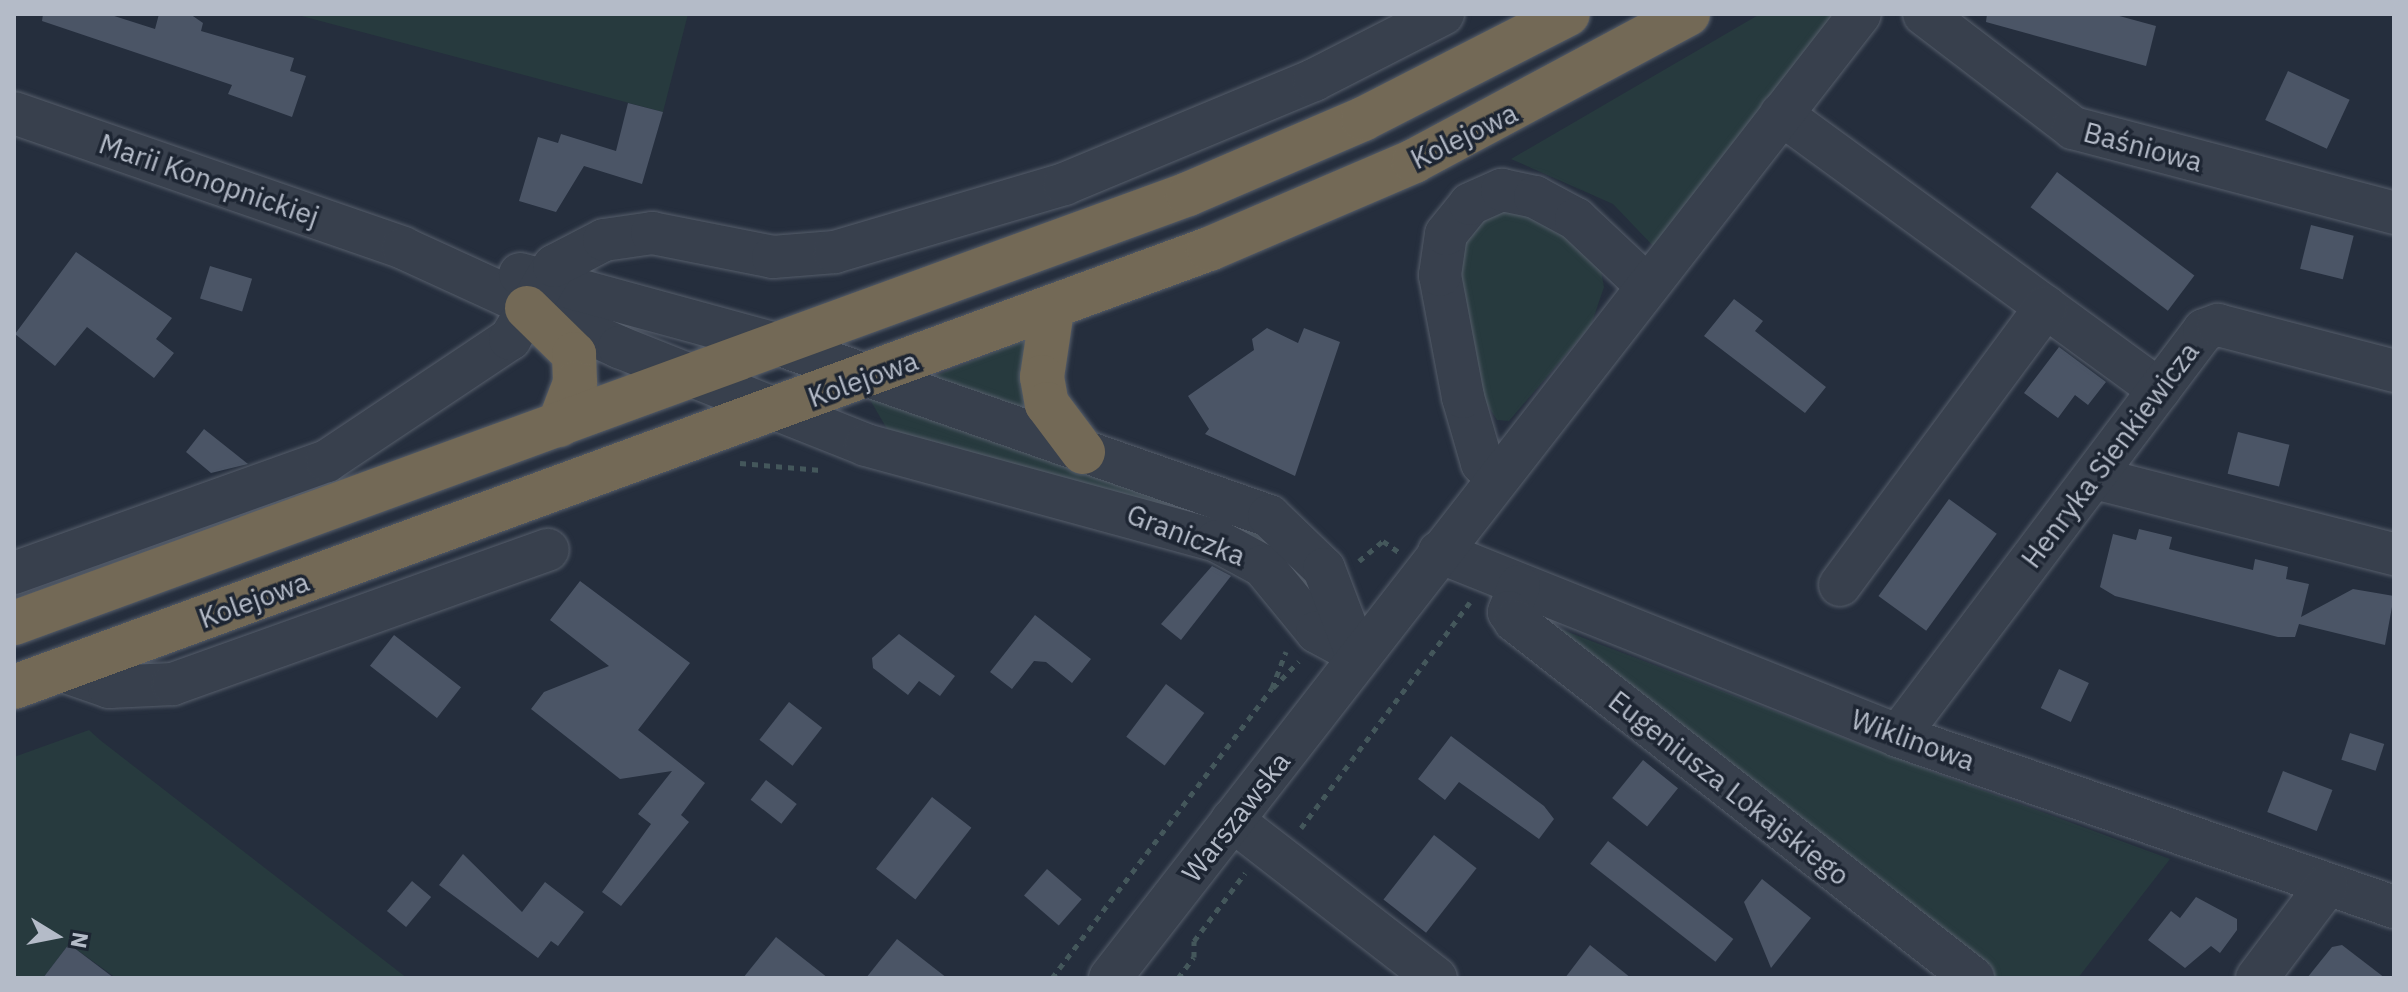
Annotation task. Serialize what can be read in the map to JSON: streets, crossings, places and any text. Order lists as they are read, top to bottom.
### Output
{
  "streets": {
    "highway": ["Kolejowa"],
    "street": [
      "Baśniowa",
      "Marii Konopnickiej",
      "Henryka Sienkiewicza",
      "Graniczka",
      "Wiklinowa",
      "Eugeniusza Lokajskiego",
      "Warszawska"
    ]
  },
  "crossings": [
    ["Kolejowa", "Graniczka"],
    ["Marii Konopnickiej", "Graniczka"],
    ["Henryka Sienkiewicza", "Wiklinowa"],
    ["Graniczka", "Warszawska"],
    ["Wiklinowa", "Eugeniusza Lokajskiego"]
  ],
  "north": "right"
}
